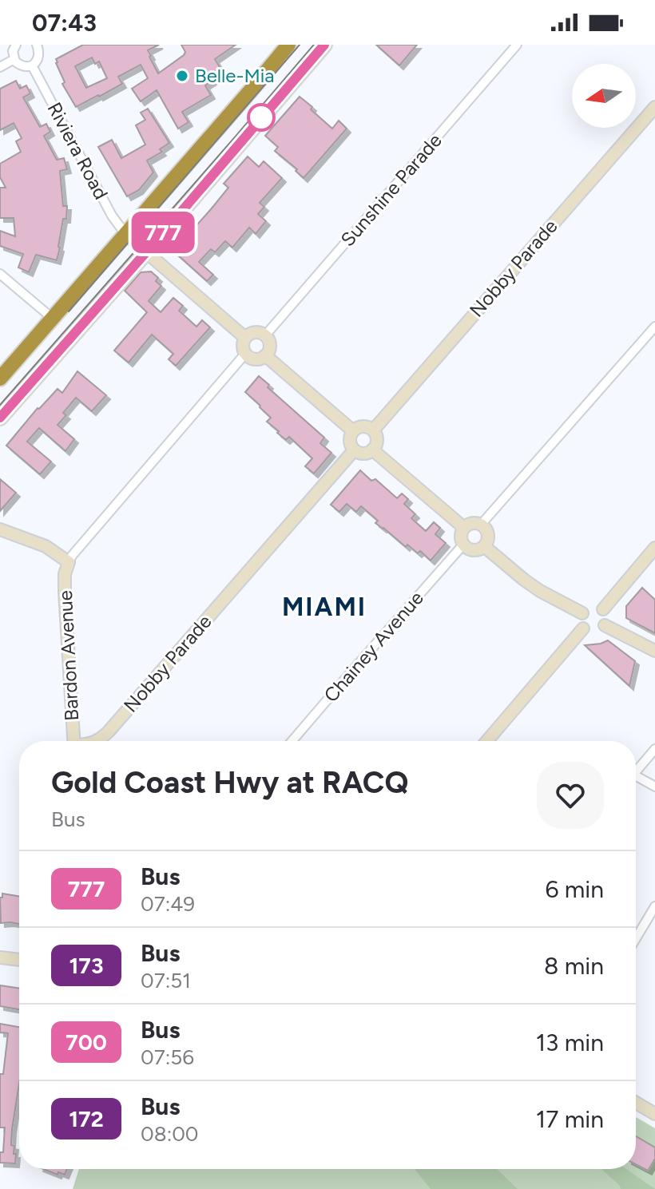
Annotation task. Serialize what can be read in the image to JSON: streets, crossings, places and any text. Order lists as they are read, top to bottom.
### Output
{
  "streets": {
    "street": [
      "Riviera Road",
      "Sunshine Parade",
      "Nobby Parade",
      "Chainey Avenue",
      "Bardon Avenue"
    ]
  },
  "districts": ["MIAMI"],
  "places": ["Belle-Mia"],
  "lines": ["bus line 777"],
  "north": "left",
  "page": {
    "status": "07:43",
    "on_map": "777",
    "heading": ["Gold Coast Hwy at RACQ", "Bus"],
    "list": [
      {
        "mark": "777",
        "name": "Bus",
        "note": "07:49",
        "value": "6 min"
      },
      {
        "mark": "173",
        "name": "Bus",
        "note": "07:51",
        "value": "8 min"
      },
      {
        "mark": "700",
        "name": "Bus",
        "note": "07:56",
        "value": "13 min"
      },
      {
        "mark": "172",
        "name": "Bus",
        "note": "08:00",
        "value": "17 min"
      }
    ]
  }
}
